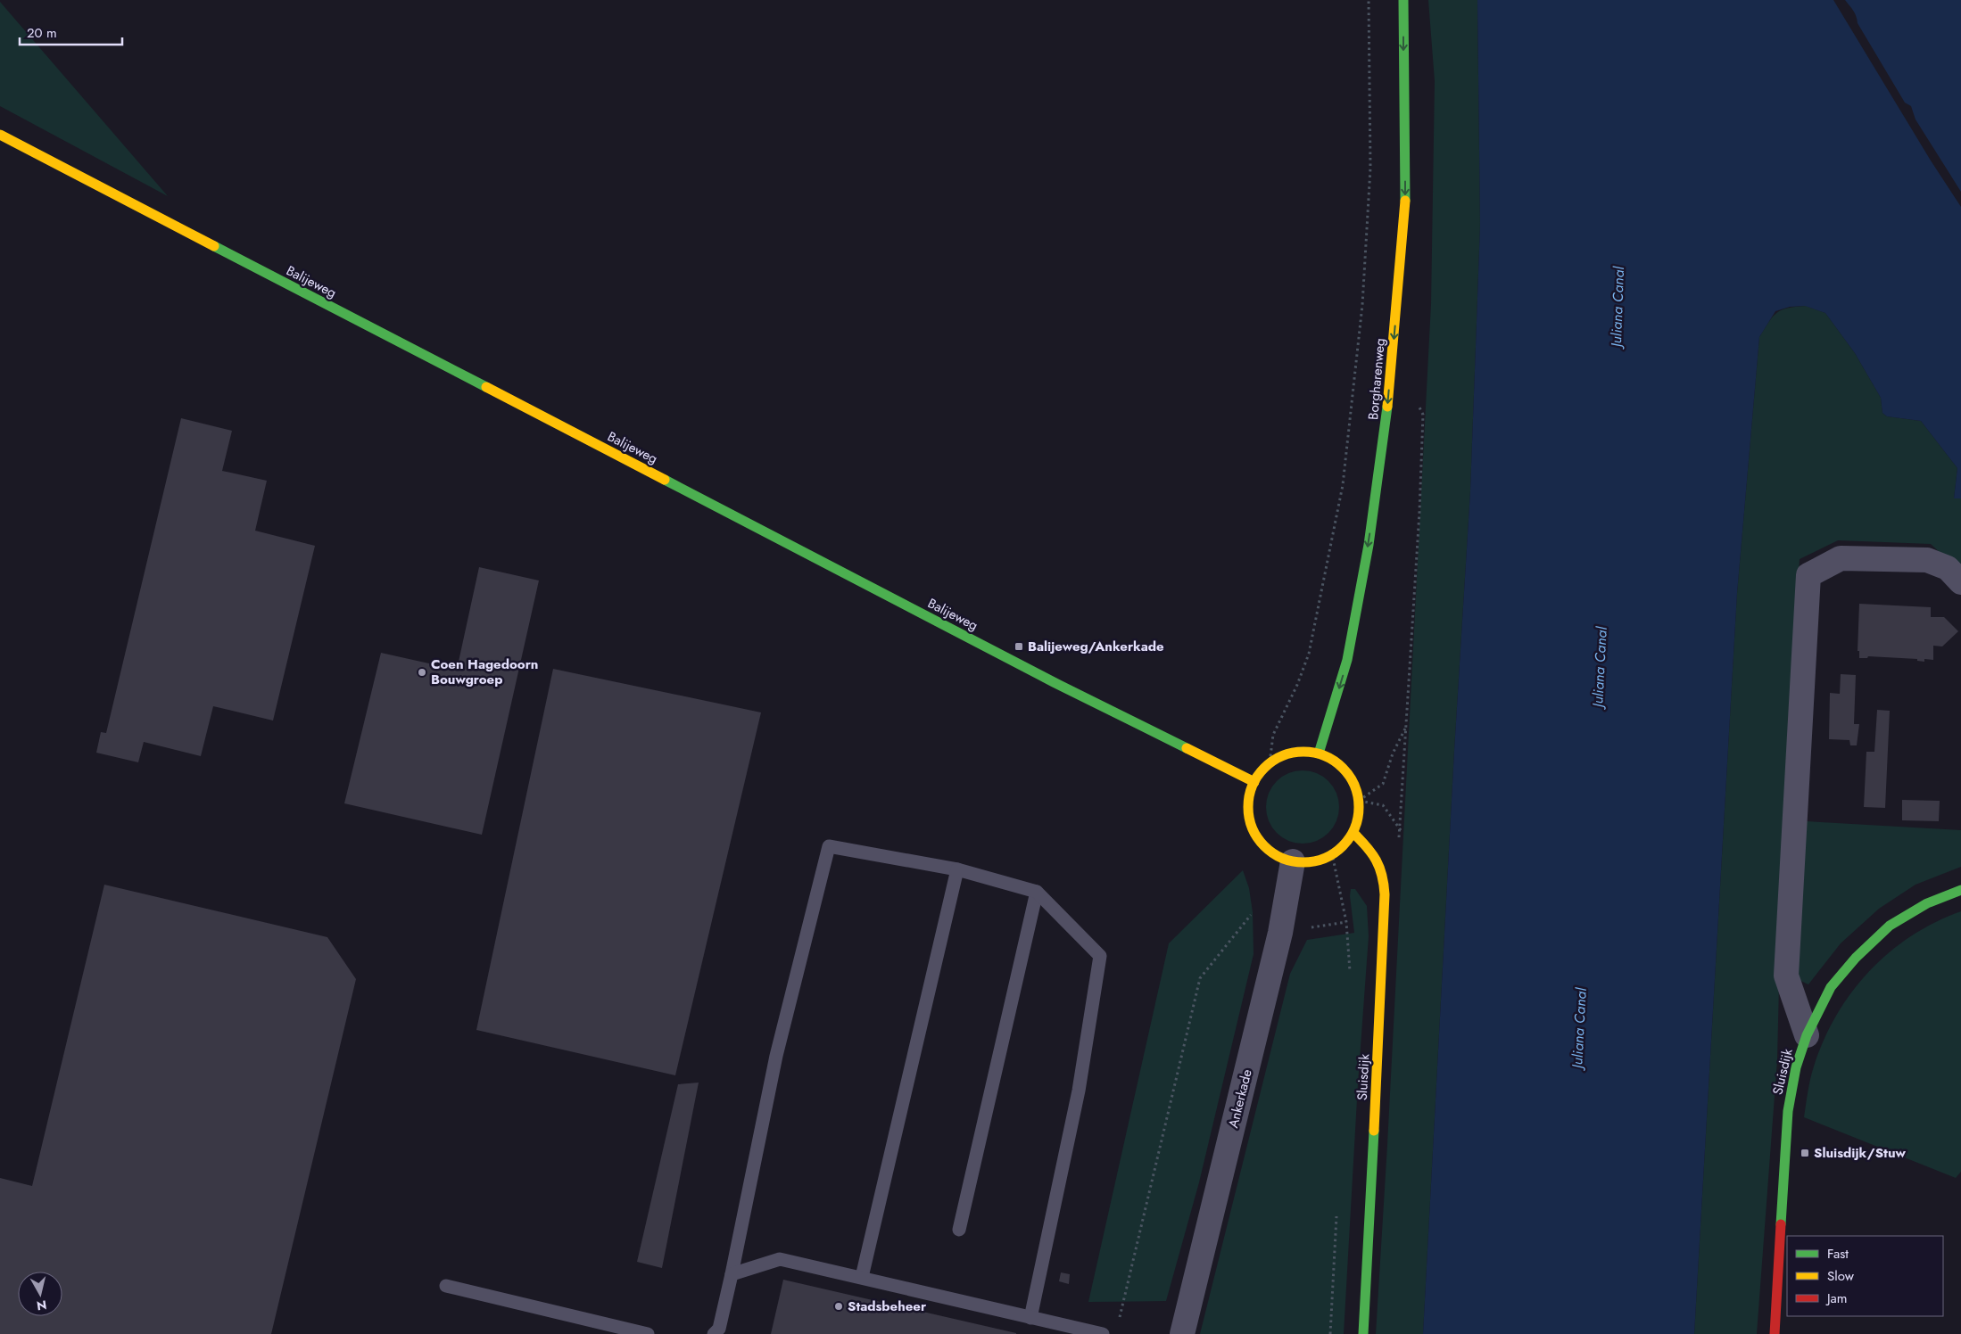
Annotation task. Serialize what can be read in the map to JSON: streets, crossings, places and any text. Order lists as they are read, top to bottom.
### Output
{
  "streets": {
    "street": [
      "Balijeweg",
      "Borgharenweg",
      "Sluisdijk",
      "Ankerkade"
    ]
  },
  "crossings": [
    ["Balijeweg", "Borgharenweg"],
    ["Balijeweg", "Sluisdijk"],
    ["Balijeweg", "Ankerkade"],
    ["Borgharenweg", "Sluisdijk"],
    ["Borgharenweg", "Ankerkade"],
    ["Sluisdijk", "Ankerkade"]
  ],
  "one_way": ["Borgharenweg"],
  "water": ["Juliana Canal"],
  "places": {
    "transit": ["Balijeweg/Ankerkade", "Sluisdijk/Stuw"],
    "other": ["Coen Hagedoorn Bouwgroep", "Stadsbeheer"]
  },
  "legend": ["Fast", "Slow", "Jam"],
  "scale_bar": "20 m",
  "north": "bottom"
}
